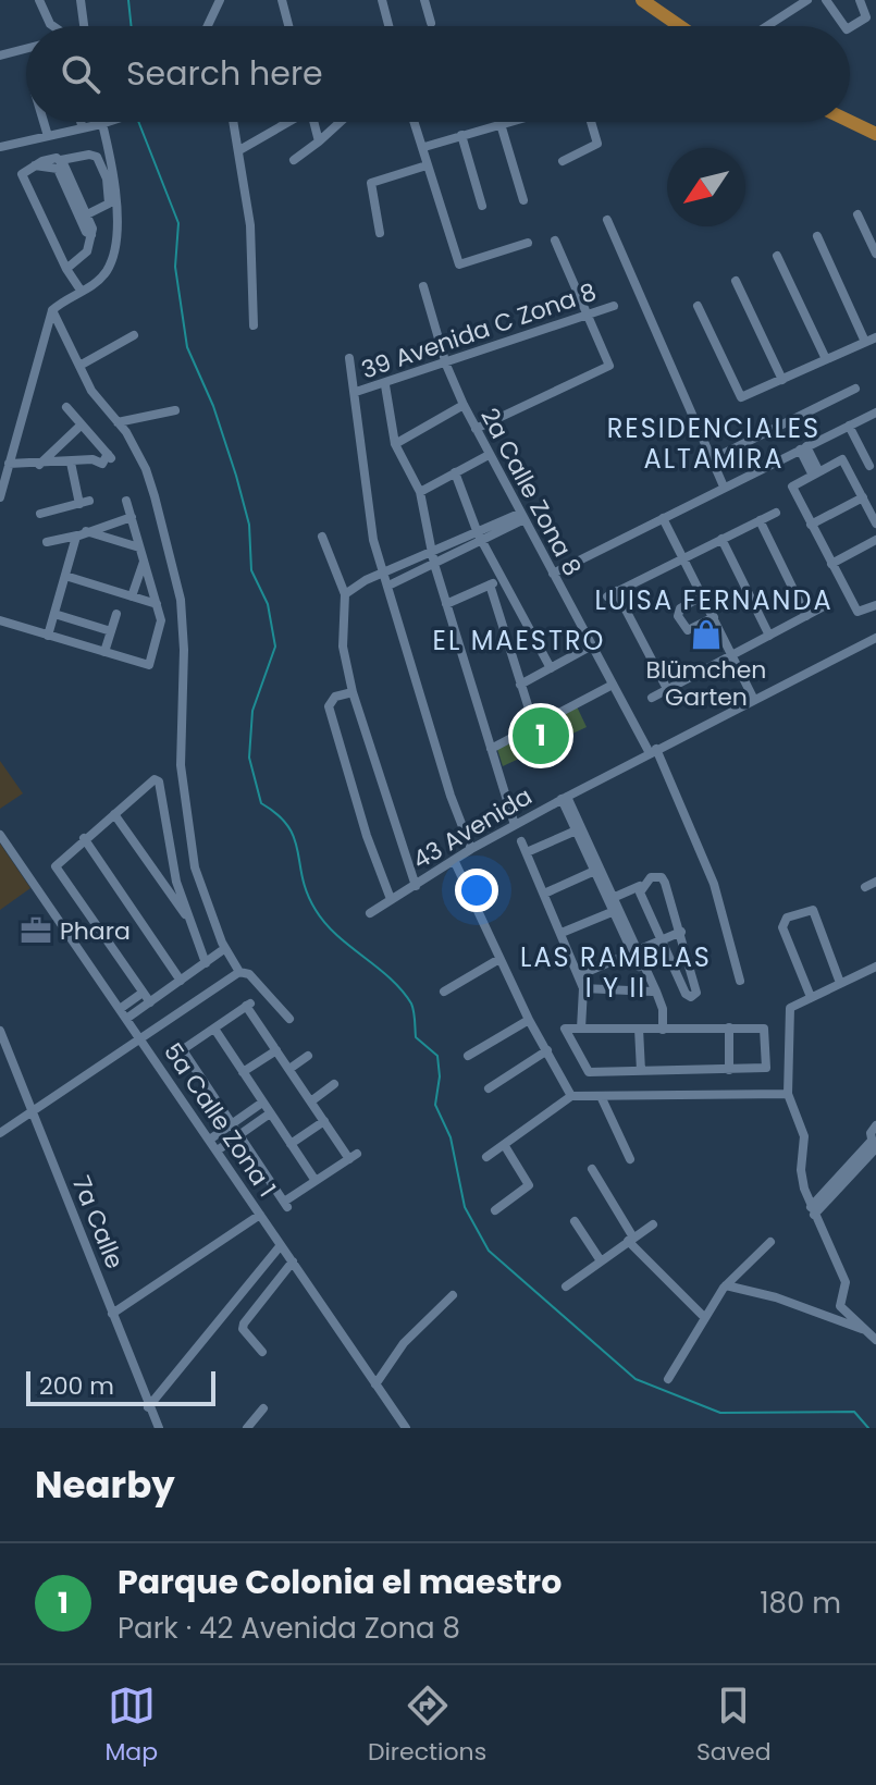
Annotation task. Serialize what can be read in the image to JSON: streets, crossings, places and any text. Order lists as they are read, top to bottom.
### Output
{
  "streets": {
    "street": [
      "39 Avenida C Zona 8",
      "2a Calle Zona 8",
      "43 Avenida",
      "5a Calle Zona 1",
      "7a Calle"
    ]
  },
  "crossings": [
    ["39 Avenida C Zona 8", "2a Calle Zona 8"],
    ["2a Calle Zona 8", "43 Avenida"]
  ],
  "districts": [
    "RESIDENCIALES ALTAMIRA",
    "LUISA FERNANDA",
    "EL MAESTRO",
    "LAS RAMBLAS I Y II"
  ],
  "places": {
    "shop": ["Blümchen Garten"],
    "office": ["Phara"]
  },
  "scale_bar": "200 m",
  "north": "bottom left",
  "page": {
    "search": "Search here",
    "pins": "1",
    "scale": "200 m",
    "heading": "Nearby",
    "list": [
      {
        "mark": "1",
        "name": "Parque Colonia el maestro",
        "note": "Park · 42 Avenida Zona 8",
        "value": "180 m"
      }
    ],
    "nav": ["Map", "Directions", "Saved"]
  }
}
